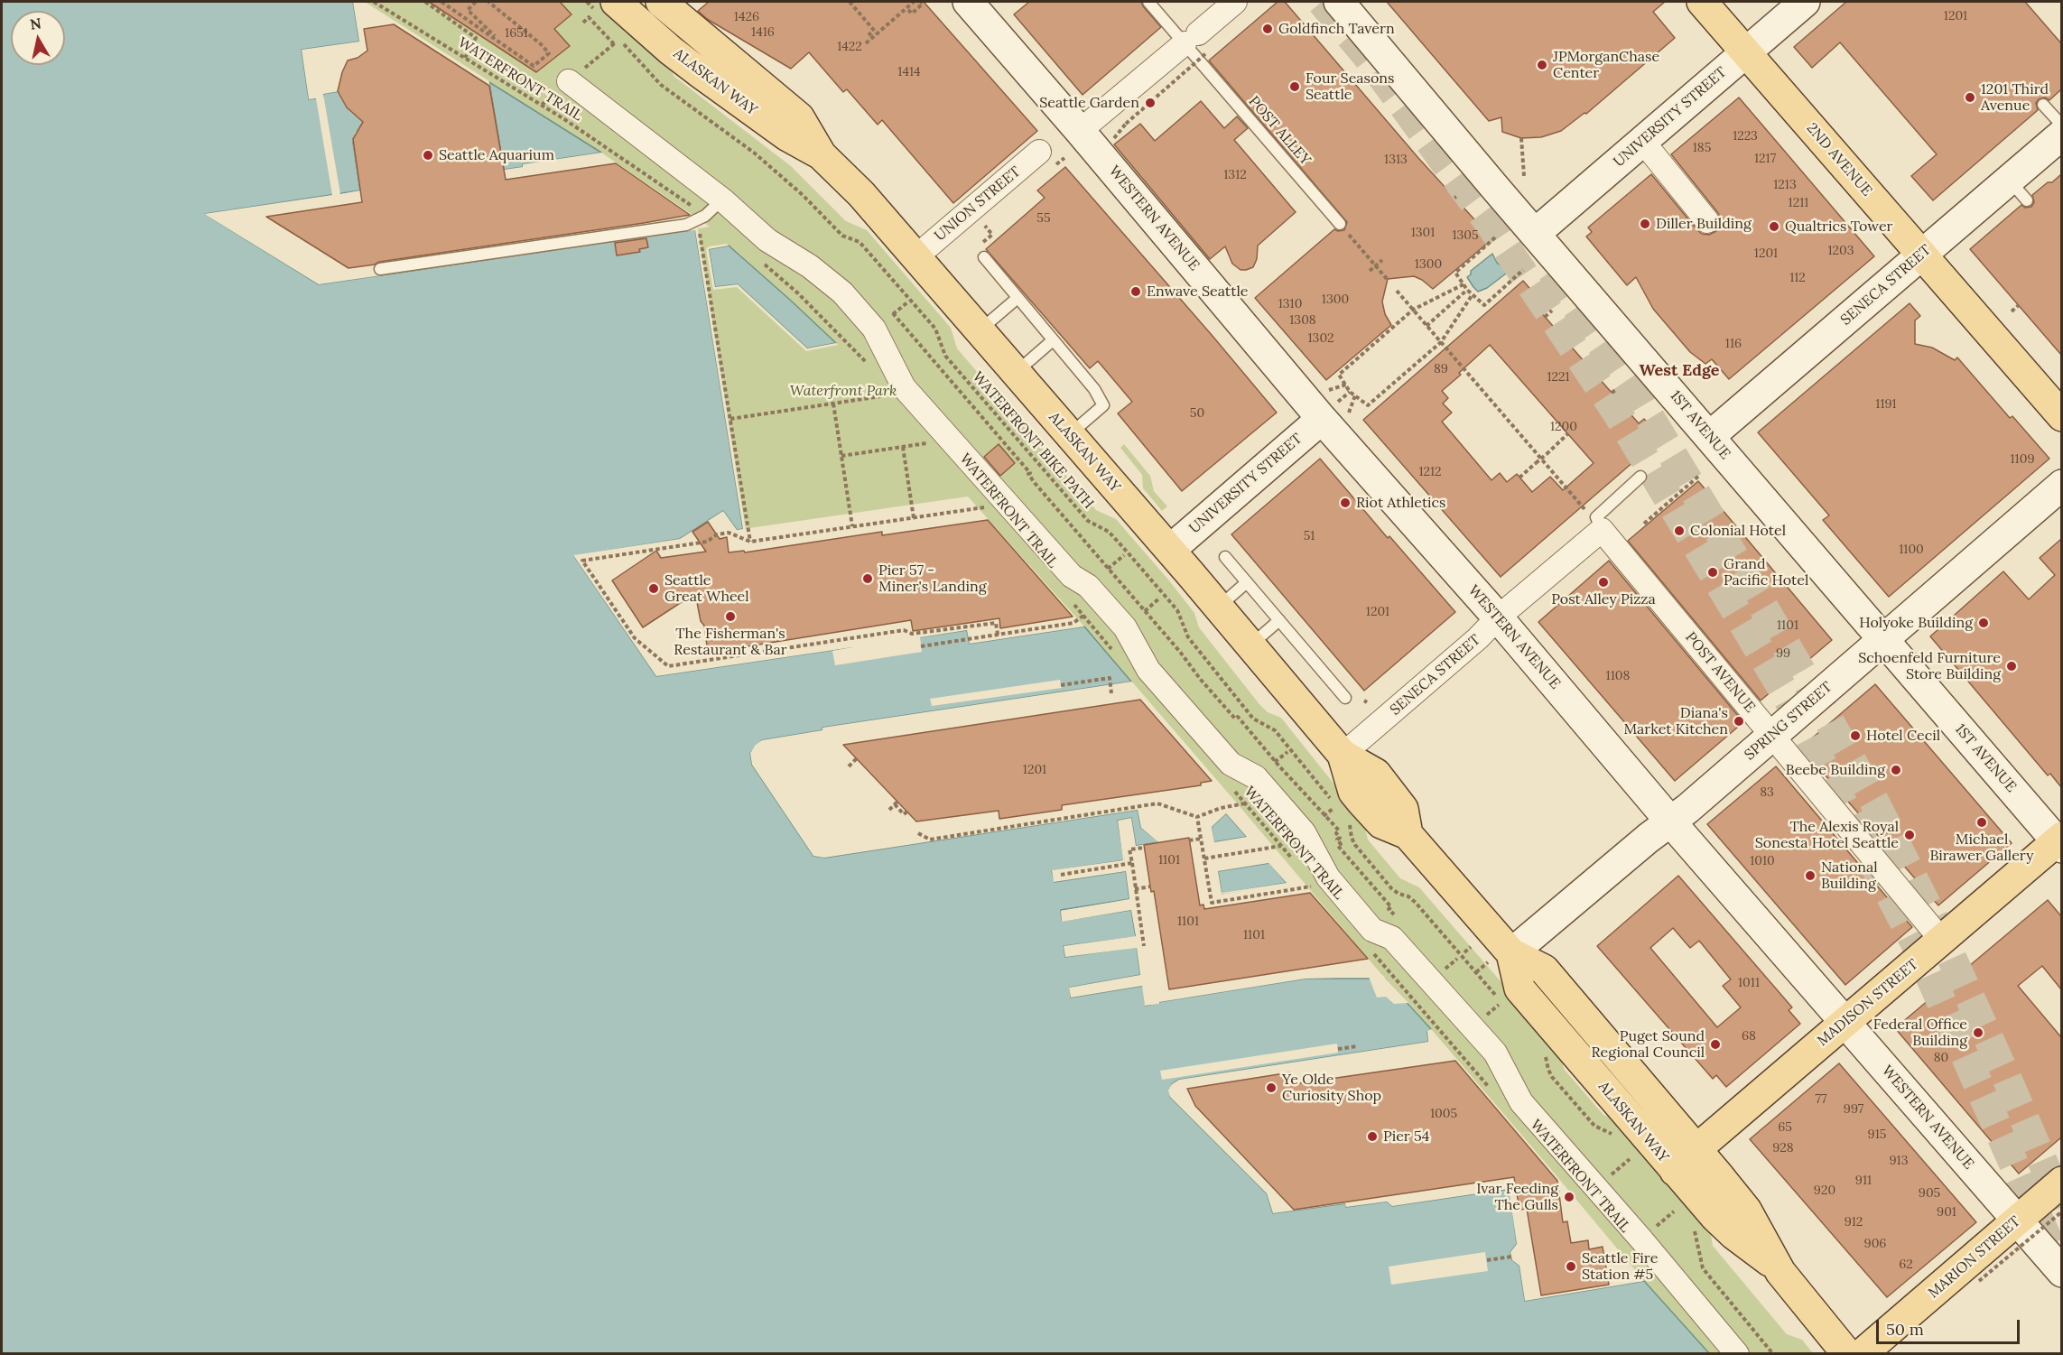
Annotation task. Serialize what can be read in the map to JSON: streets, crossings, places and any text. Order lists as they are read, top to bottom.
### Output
{
  "streets": {
    "main road": [
      "ALASKAN WAY",
      "UNIVERSITY STREET",
      "2ND AVENUE",
      "WESTERN AVENUE",
      "SENECA STREET",
      "1ST AVENUE",
      "SPRING STREET",
      "MADISON STREET",
      "MARION STREET"
    ],
    "street": ["UNION STREET", "POST AVENUE"],
    "lane": ["POST ALLEY"],
    "path": ["WATERFRONT TRAIL", "WATERFRONT BIKE PATH"]
  },
  "crossings": [
    ["ALASKAN WAY", "UNIVERSITY STREET"],
    ["ALASKAN WAY", "UNION STREET"],
    ["ALASKAN WAY", "SENECA STREET"],
    ["ALASKAN WAY", "SPRING STREET"],
    ["ALASKAN WAY", "MADISON STREET"],
    ["UNIVERSITY STREET", "2ND AVENUE"],
    ["UNIVERSITY STREET", "WESTERN AVENUE"],
    ["UNIVERSITY STREET", "1ST AVENUE"],
    ["2ND AVENUE", "SENECA STREET"],
    ["WESTERN AVENUE", "SENECA STREET"],
    ["WESTERN AVENUE", "SPRING STREET"],
    ["WESTERN AVENUE", "MADISON STREET"],
    ["WESTERN AVENUE", "MARION STREET"],
    ["SENECA STREET", "1ST AVENUE"],
    ["SENECA STREET", "POST AVENUE"],
    ["1ST AVENUE", "SPRING STREET"],
    ["1ST AVENUE", "MADISON STREET"],
    ["POST AVENUE", "SPRING STREET"],
    ["POST AVENUE", "MADISON STREET"]
  ],
  "districts": ["West Edge"],
  "parks": ["Waterfront Park"],
  "places": [
    "Goldfinch Tavern",
    "JPMorganChase Center",
    "Four Seasons Seattle",
    "1201 Third Avenue",
    "Seattle Garden",
    "Seattle Aquarium",
    "Diller Building",
    "Qualtrics Tower",
    "Enwave Seattle",
    "Riot Athletics",
    "Colonial Hotel",
    "Grand Pacific Hotel",
    "Pier 57 - Miner's Landing",
    "Post Alley Pizza",
    "Seattle Great Wheel",
    "The Fisherman's Restaurant & Bar",
    "Holyoke Building",
    "Schoenfeld Furniture Store Building",
    "Diana's Market Kitchen",
    "Hotel Cecil",
    "Beebe Building",
    "Michael Birawer Gallery",
    "The Alexis Royal Sonesta Hotel Seattle",
    "National Building",
    "Federal Office Building",
    "Puget Sound Regional Council",
    "Ye Olde Curiosity Shop",
    "Pier 54",
    "Ivar Feeding The Gulls",
    "Seattle Fire Station #5"
  ],
  "house_numbers": [
    "1201",
    "1426",
    "1416",
    "1651",
    "1422",
    "1414",
    "1223",
    "185",
    "1217",
    "1313",
    "1312",
    "1213",
    "1211",
    "55",
    "1301",
    "1305",
    "1203",
    "1201",
    "1300",
    "112",
    "1300",
    "1310",
    "1308",
    "1302",
    "116",
    "89",
    "1221",
    "1191",
    "50",
    "1200",
    "1109",
    "1212",
    "51",
    "1100",
    "1201",
    "1101",
    "99",
    "1108",
    "1201",
    "83",
    "1101",
    "1010",
    "1101",
    "1101",
    "1011",
    "68",
    "80",
    "77",
    "997",
    "1005",
    "65",
    "915",
    "928",
    "913",
    "911",
    "920",
    "905",
    "901",
    "912",
    "906",
    "62"
  ],
  "scale_bar": "50 m",
  "north": "top"
}
